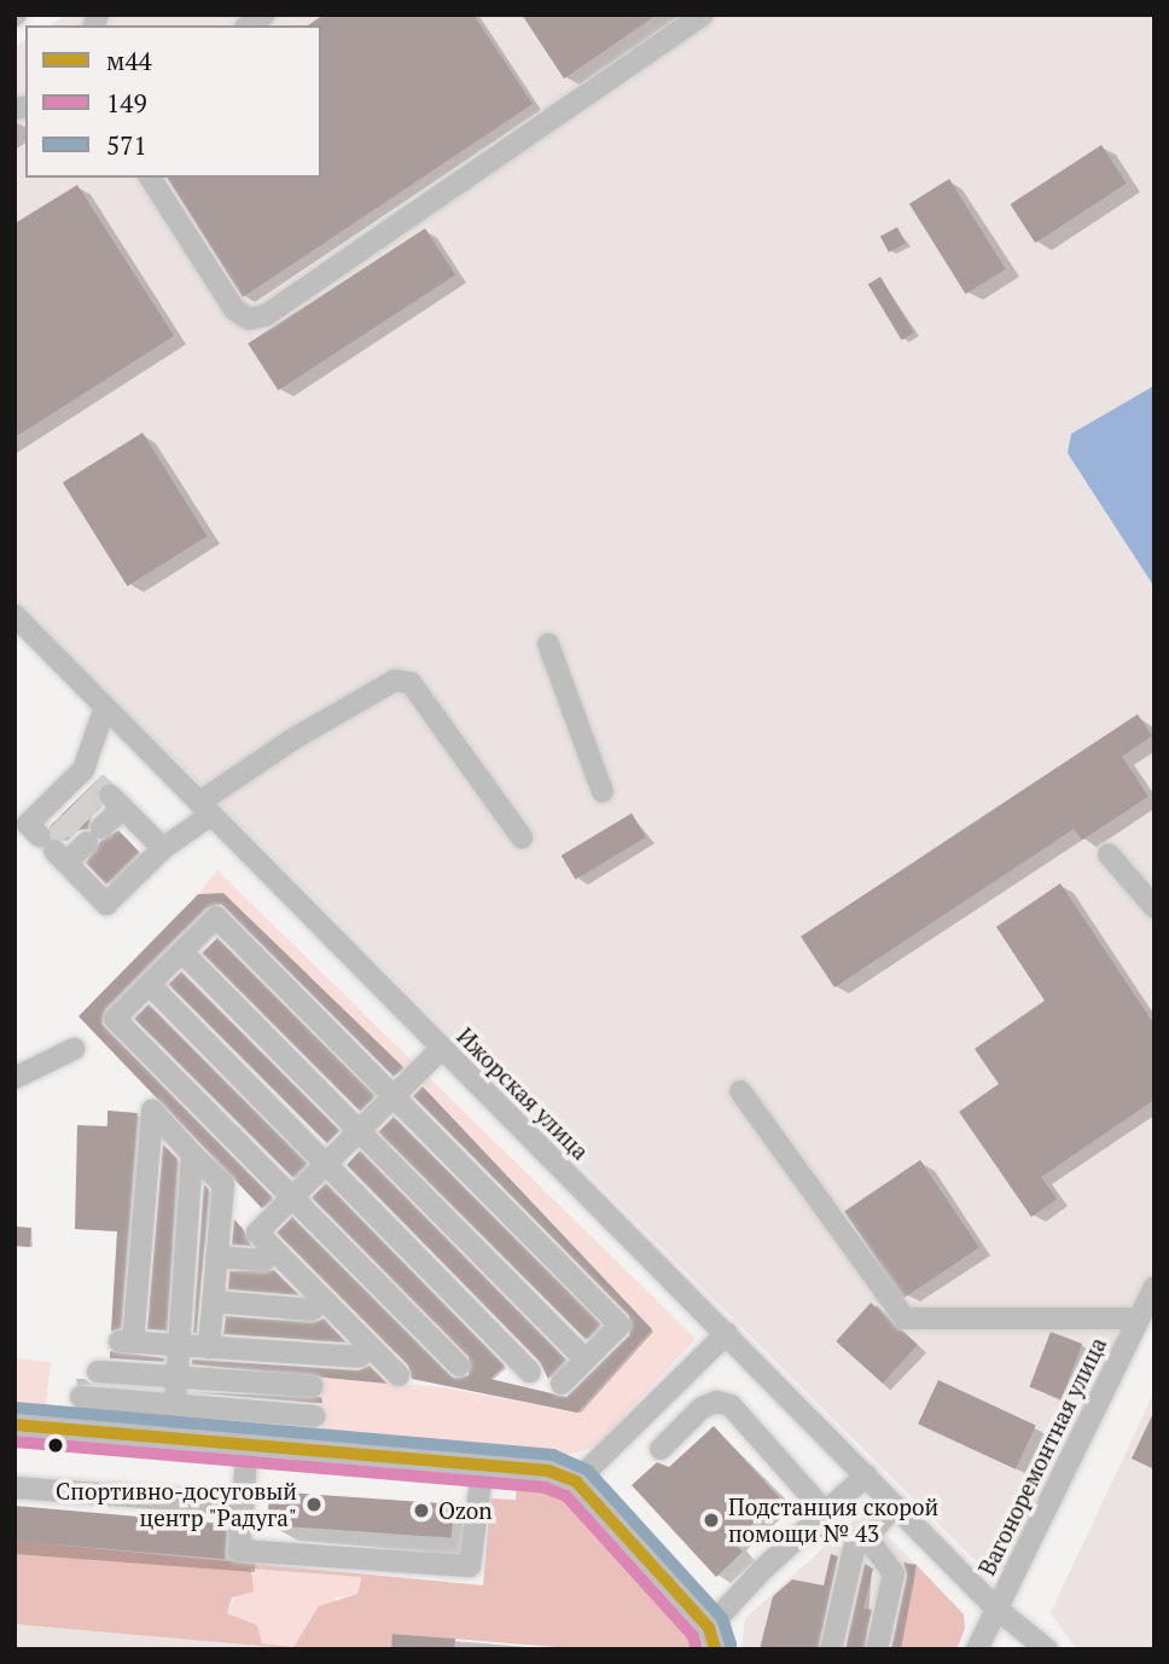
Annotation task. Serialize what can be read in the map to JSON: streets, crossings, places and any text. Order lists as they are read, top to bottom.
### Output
{
  "streets": {
    "street": ["Ижорская улица", "Вагоноремонтная улица"]
  },
  "crossings": [
    ["Ижорская улица", "Вагоноремонтная улица"]
  ],
  "places": ["Спортивно-досуговый центр \"Радуга\"", "Ozon", "Подстанция скорой помощи № 43"],
  "lines": ["transit line 571", "transit line м44", "transit line 149"],
  "legend": ["м44", "149", "571"]
}
